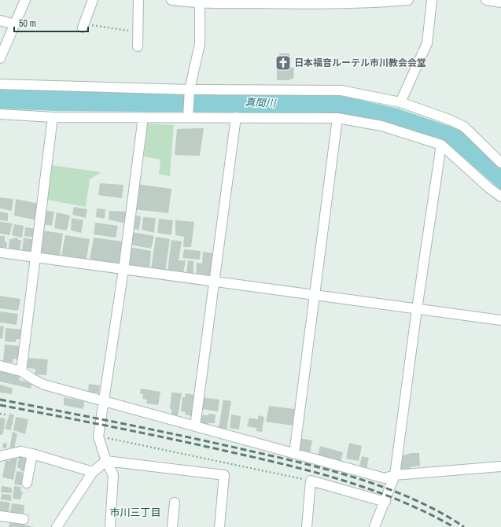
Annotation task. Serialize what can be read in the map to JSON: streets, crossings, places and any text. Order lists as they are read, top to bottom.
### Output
{
  "districts": ["市川三丁目"],
  "water": ["真間川"],
  "places": {
    "church": ["日本福音ルーテル市川教会会堂"]
  },
  "scale_bar": "50 m"
}
